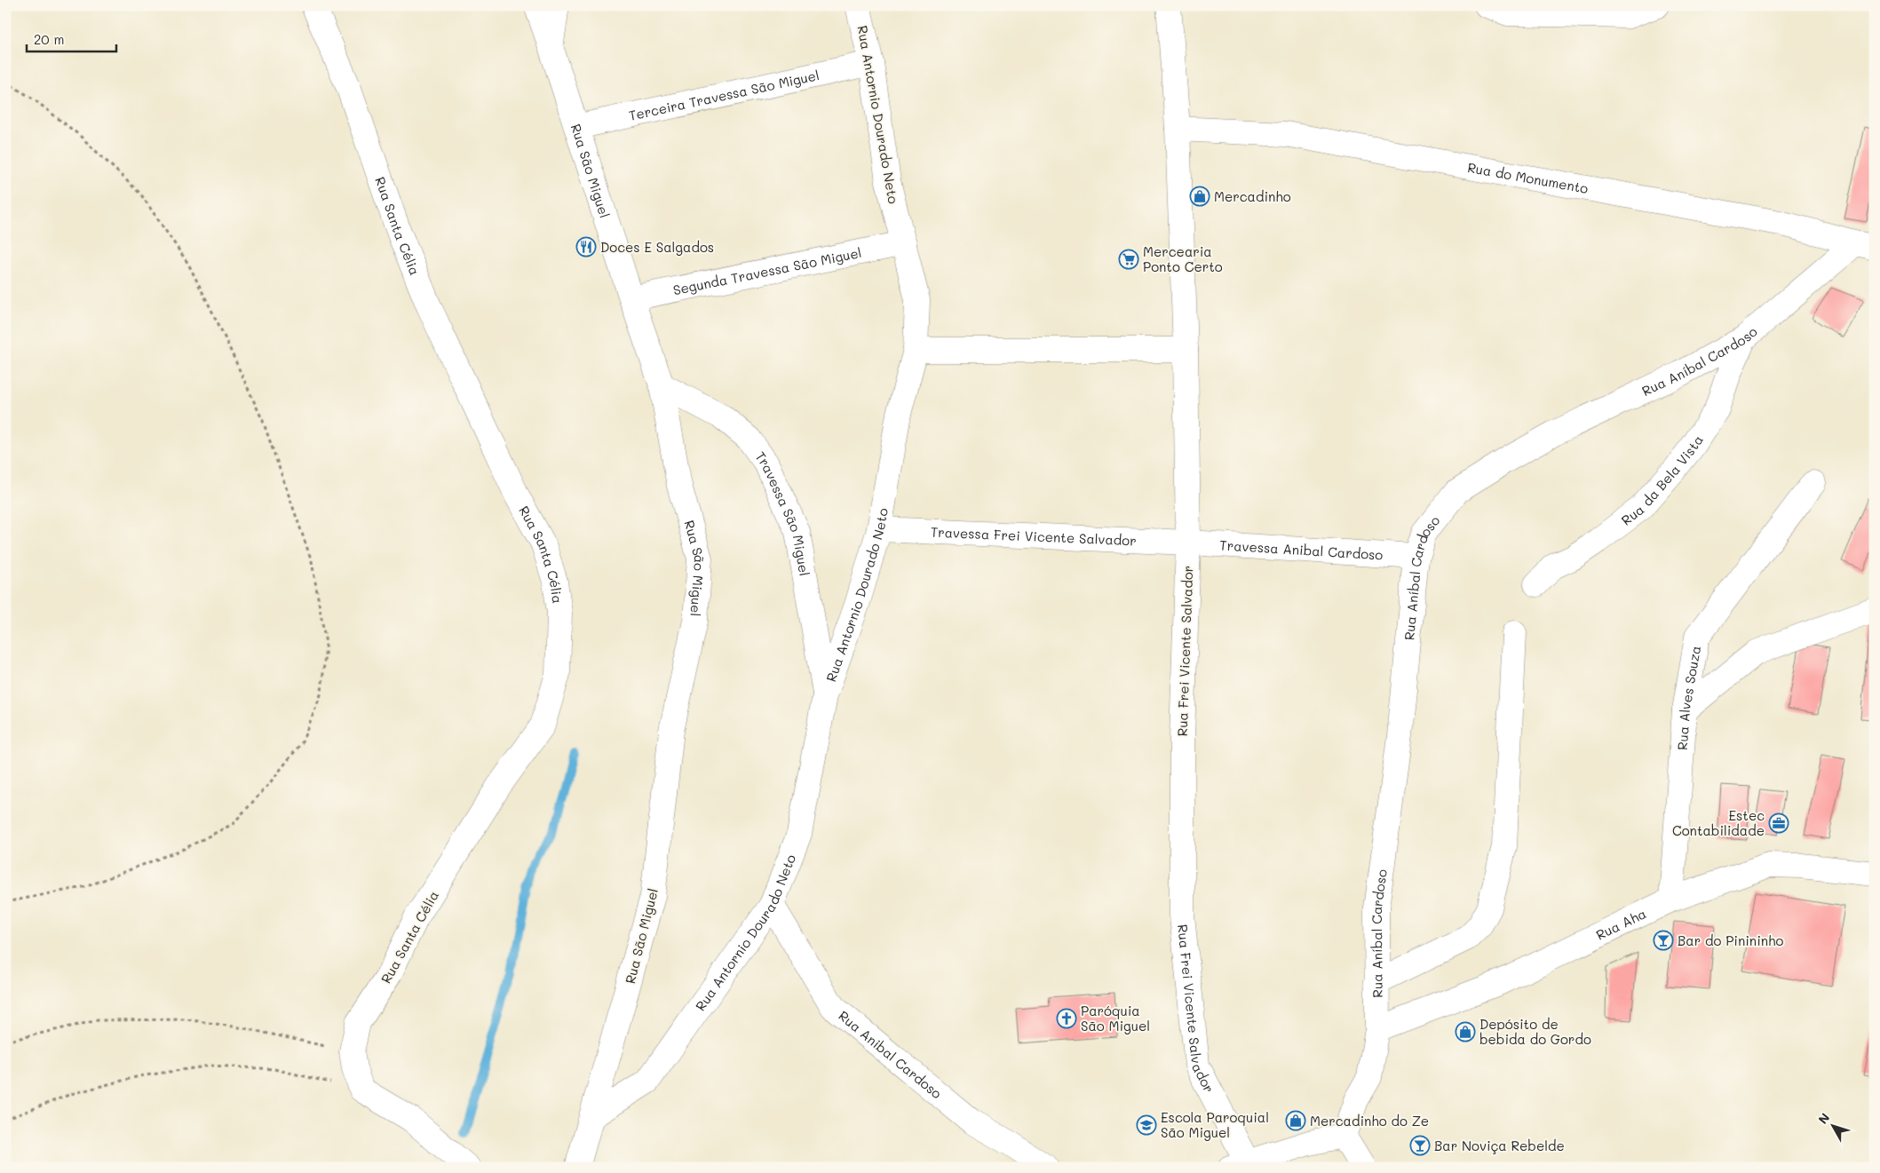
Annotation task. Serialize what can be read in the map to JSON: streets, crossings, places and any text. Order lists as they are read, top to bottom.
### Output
{
  "streets": {
    "street": [
      "Terceira Travessa São Miguel",
      "Rua Antornio Dourado Neto",
      "Rua São Miguel",
      "Rua do Monumento",
      "Rua Santa Célia",
      "Segunda Travessa São Miguel",
      "Rua Aníbal Cardoso",
      "Rua da Bela Vista",
      "Travessa São Miguel",
      "Travessa Frei Vicente Salvador",
      "Travessa Anibal Cardoso",
      "Rua Frei Vicente Salvador",
      "Rua Alves Souza",
      "Rua Aha",
      "Rua Anibal Cardoso"
    ]
  },
  "crossings": [
    ["Terceira Travessa São Miguel", "Rua Antornio Dourado Neto"],
    ["Terceira Travessa São Miguel", "Rua São Miguel"],
    ["Rua Antornio Dourado Neto", "Rua São Miguel"],
    ["Rua Antornio Dourado Neto", "Segunda Travessa São Miguel"],
    ["Rua Antornio Dourado Neto", "Travessa São Miguel"],
    ["Rua Antornio Dourado Neto", "Travessa Frei Vicente Salvador"],
    ["Rua Antornio Dourado Neto", "Rua Anibal Cardoso"],
    ["Rua São Miguel", "Segunda Travessa São Miguel"],
    ["Rua São Miguel", "Travessa São Miguel"],
    ["Rua do Monumento", "Rua Aníbal Cardoso"],
    ["Rua do Monumento", "Rua Frei Vicente Salvador"],
    ["Rua Aníbal Cardoso", "Rua da Bela Vista"],
    ["Rua Aníbal Cardoso", "Travessa Anibal Cardoso"],
    ["Rua Aníbal Cardoso", "Rua Aha"],
    ["Travessa Frei Vicente Salvador", "Travessa Anibal Cardoso"],
    ["Travessa Frei Vicente Salvador", "Rua Frei Vicente Salvador"],
    ["Travessa Anibal Cardoso", "Rua Frei Vicente Salvador"],
    ["Rua Alves Souza", "Rua Aha"]
  ],
  "places": {
    "shop": ["Mercadinho", "Depósito de bebida do Gordo", "Mercadinho do Ze"],
    "restaurant": ["Doces E Salgados"],
    "supermarket": ["Mercearia Ponto Certo"],
    "office": ["Estec Contabilidade"],
    "bar": ["Bar do Pinininho", "Bar Noviça Rebelde"],
    "church": ["Paróquia São Miguel"],
    "school or university": ["Escola Paroquial São Miguel"]
  },
  "scale_bar": "20 m",
  "north": "top left"
}
